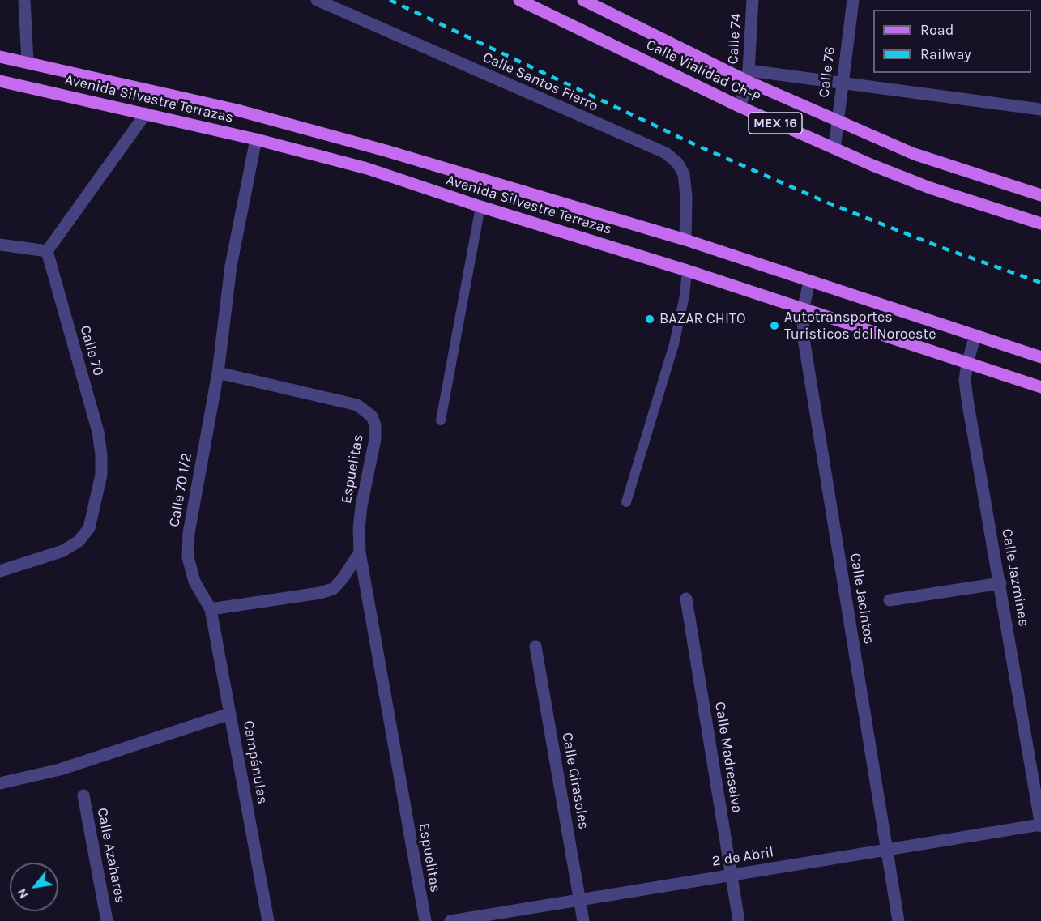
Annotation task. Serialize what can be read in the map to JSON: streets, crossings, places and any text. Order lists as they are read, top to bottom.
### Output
{
  "streets": {
    "main road": ["Calle Vialidad Ch-P", "Avenida Silvestre Terrazas", "MEX 16"],
    "street": [
      "Calle 74",
      "Calle 76",
      "Calle Santos Fierro",
      "Calle 70",
      "Espuelitas",
      "Calle 70 1/2",
      "Calle Jazmines",
      "Calle Jacintos",
      "Calle Madreselva",
      "Campánulas",
      "Calle Girasoles",
      "Calle Azahares",
      "2 de Abril"
    ]
  },
  "crossings": [
    ["Calle 74", "Calle Vialidad Ch-P"],
    ["Calle Vialidad Ch-P", "Calle 76"],
    ["Calle Santos Fierro", "Avenida Silvestre Terrazas"],
    ["Avenida Silvestre Terrazas", "Calle Jazmines"],
    ["Avenida Silvestre Terrazas", "Calle Jacintos"],
    ["Espuelitas", "Calle 70 1/2"],
    ["Calle 70 1/2", "Campánulas"],
    ["Calle Jazmines", "2 de Abril"],
    ["Calle Jacintos", "2 de Abril"],
    ["Calle Madreselva", "2 de Abril"],
    ["Calle Girasoles", "2 de Abril"]
  ],
  "places": ["BAZAR CHITO", "Autotransportes Turisticos del Noroeste"],
  "legend": ["Road", "Railway"],
  "north": "bottom left"
}
